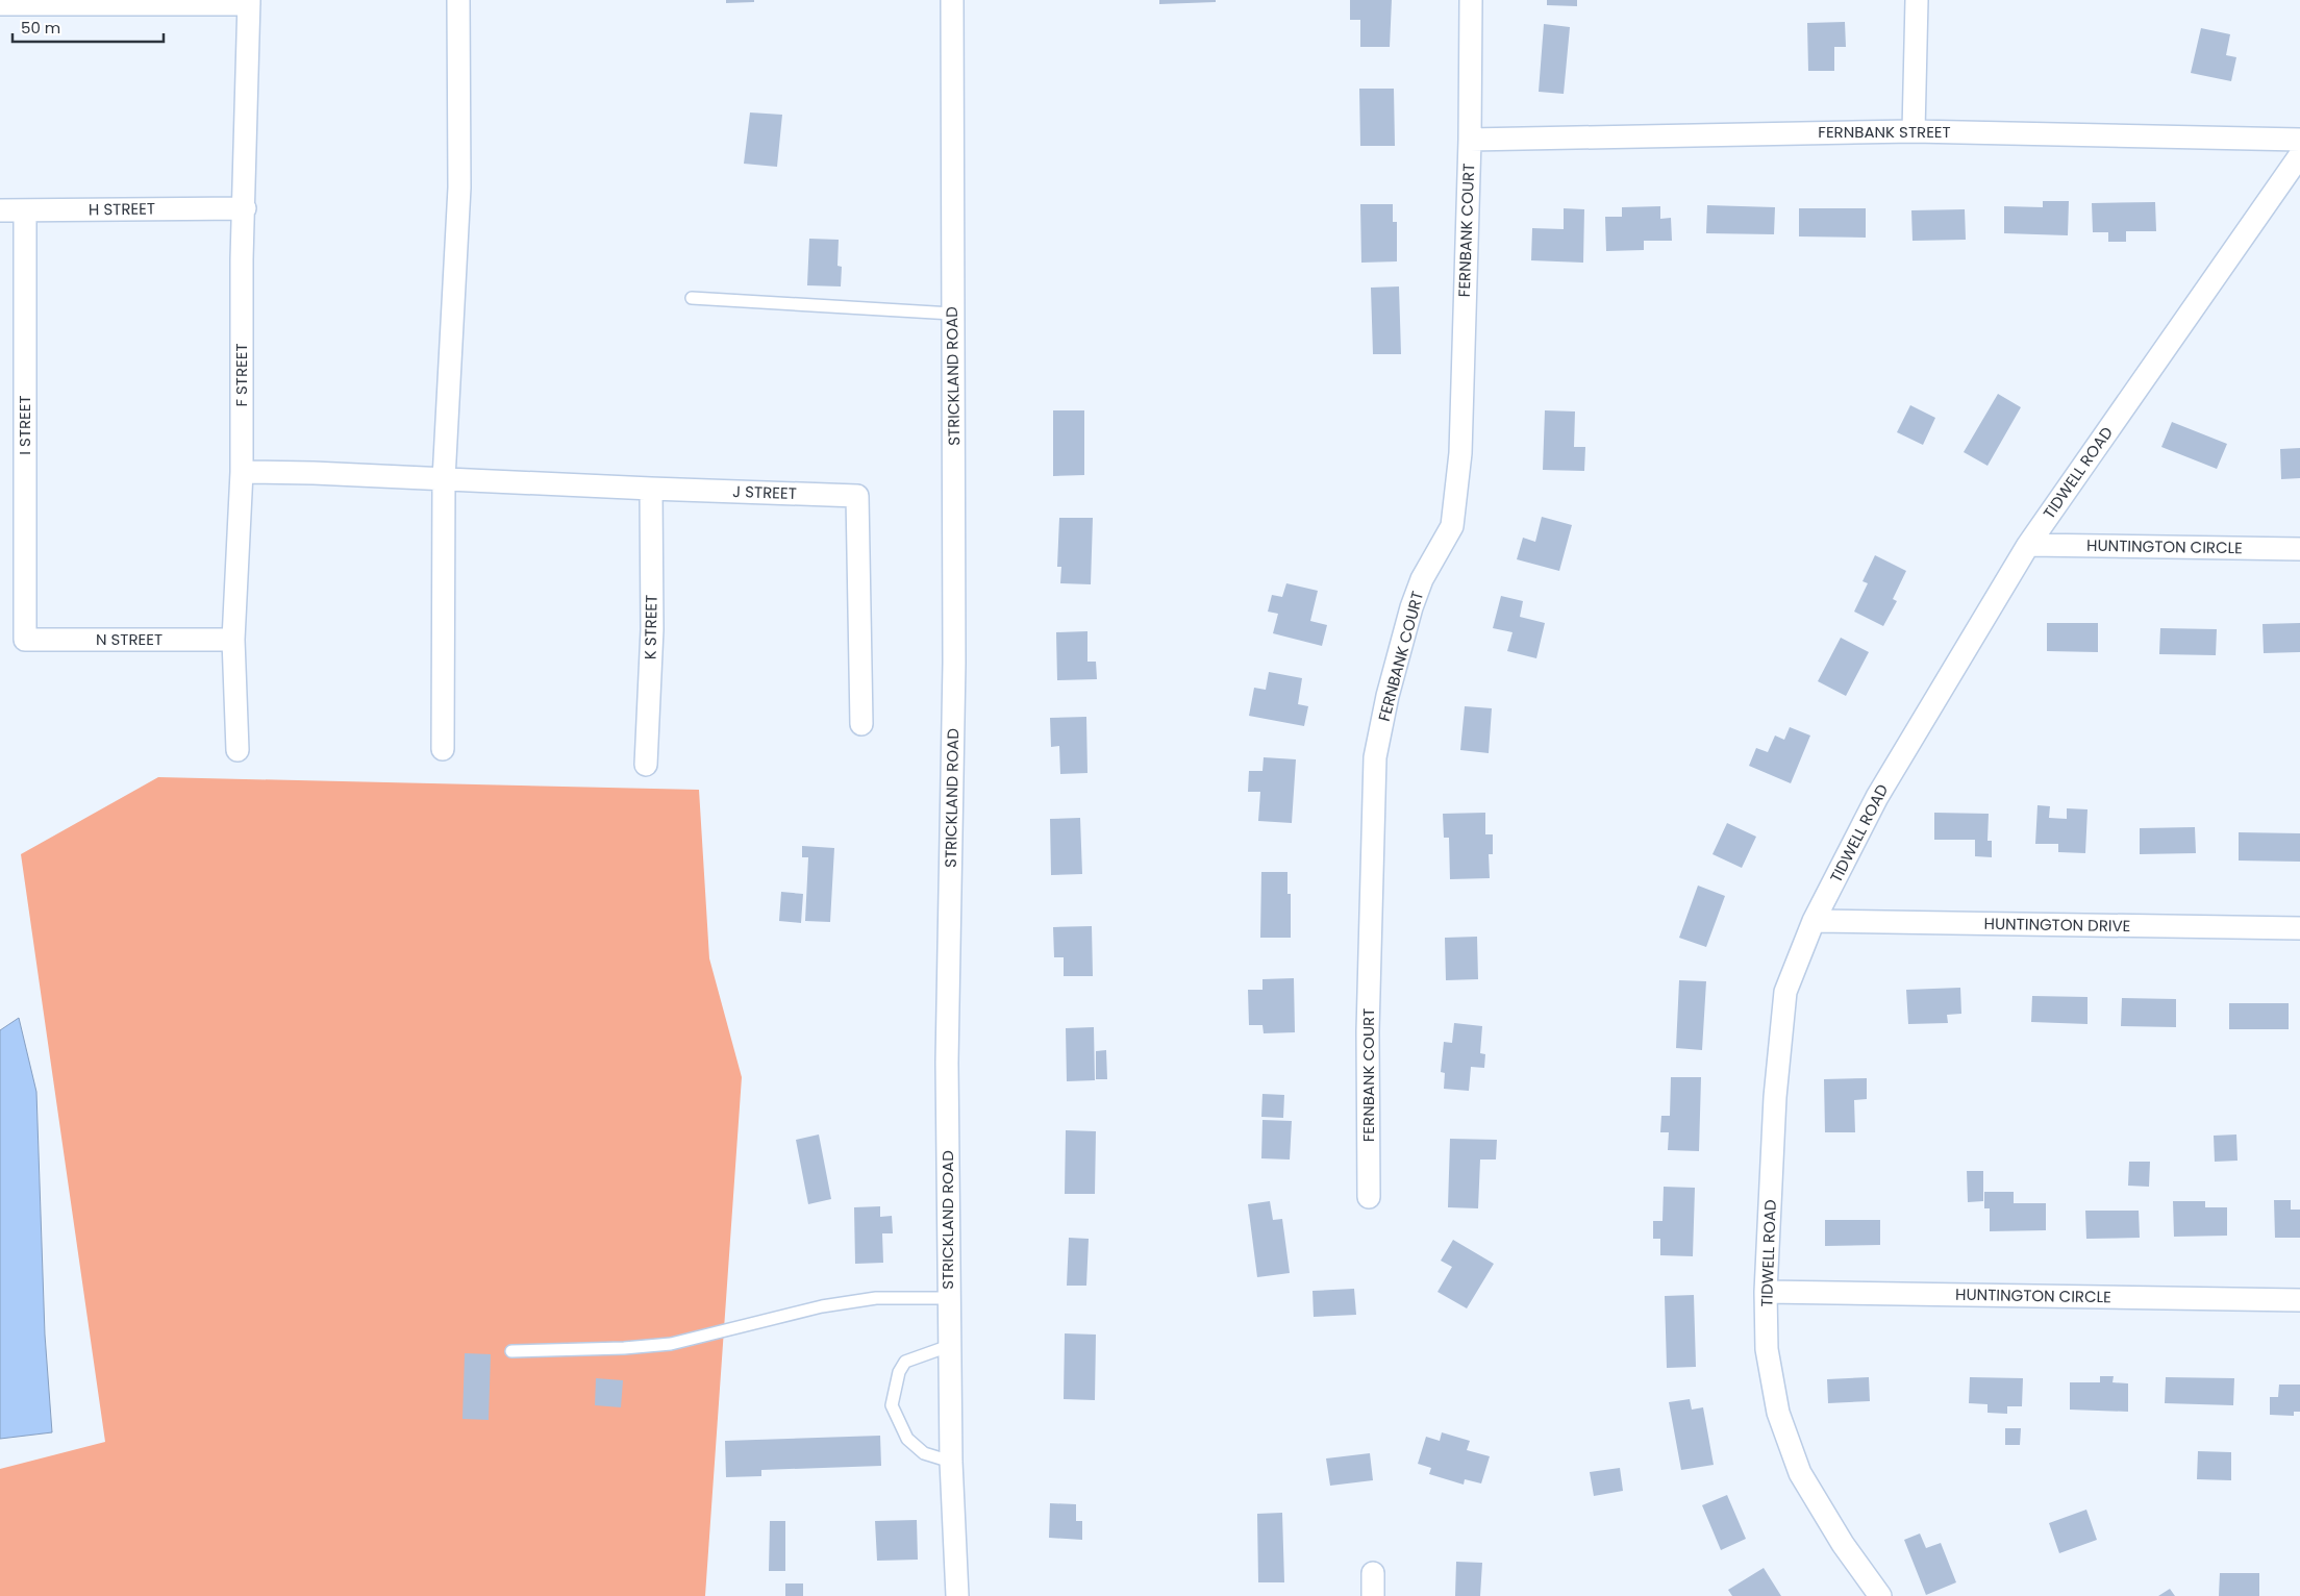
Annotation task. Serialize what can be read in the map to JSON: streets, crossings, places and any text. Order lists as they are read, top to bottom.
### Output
{
  "streets": {
    "street": [
      "FERNBANK STREET",
      "H STREET",
      "FERNBANK COURT",
      "F STREET",
      "STRICKLAND ROAD",
      "I STREET",
      "TIDWELL ROAD",
      "J STREET",
      "HUNTINGTON CIRCLE",
      "K STREET",
      "N STREET",
      "HUNTINGTON DRIVE"
    ]
  },
  "crossings": [
    ["FERNBANK STREET", "FERNBANK COURT"],
    ["H STREET", "F STREET"],
    ["H STREET", "I STREET"],
    ["F STREET", "N STREET"],
    ["I STREET", "N STREET"],
    ["TIDWELL ROAD", "HUNTINGTON CIRCLE"],
    ["TIDWELL ROAD", "HUNTINGTON DRIVE"],
    ["J STREET", "K STREET"]
  ],
  "scale_bar": "50 m"
}
